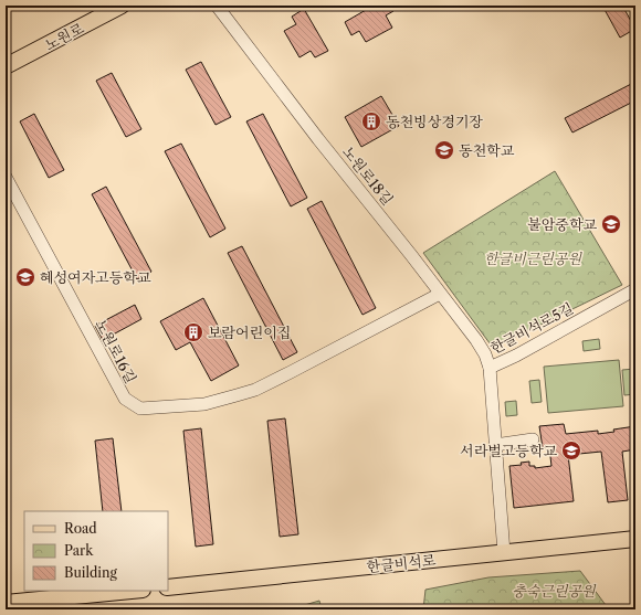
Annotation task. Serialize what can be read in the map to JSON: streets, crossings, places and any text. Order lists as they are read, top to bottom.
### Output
{
  "streets": {
    "main road": ["노원로", "한글비석로"],
    "street": ["노원로18길", "한글비석로5길", "노원로16길"]
  },
  "crossings": [
    ["노원로18길", "한글비석로5길"],
    ["노원로18길", "노원로16길"],
    ["한글비석로5길", "한글비석로"]
  ],
  "parks": ["한글비근린공원", "충숙근린공원"],
  "places": {
    "building": ["동천빙상경기장", "보람어린이집"],
    "school or university": [
      "동천학교",
      "불암중학교",
      "혜성여자고등학교",
      "서라벌고등학교"
    ]
  },
  "legend": ["Road", "Park", "Building"]
}
